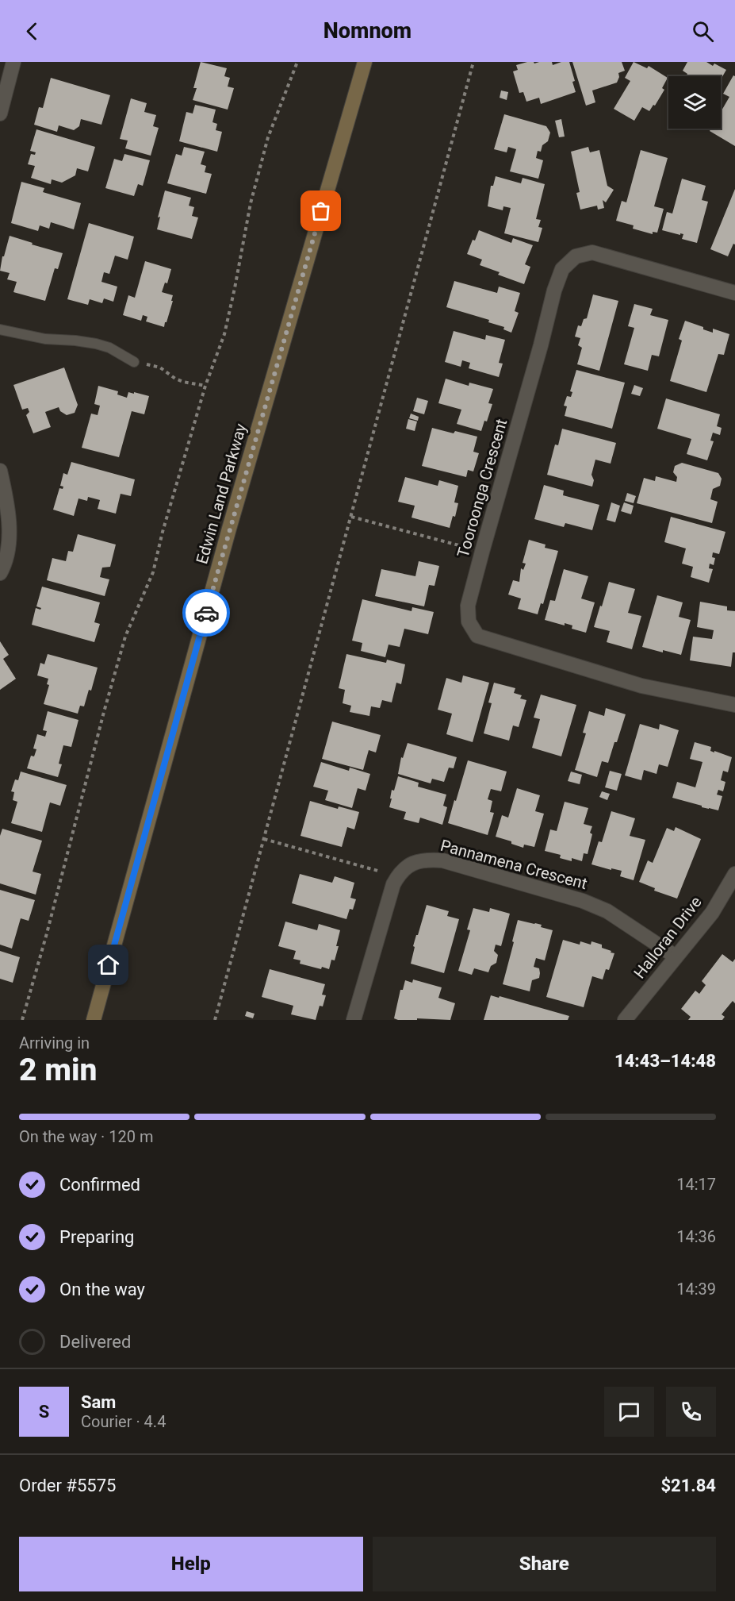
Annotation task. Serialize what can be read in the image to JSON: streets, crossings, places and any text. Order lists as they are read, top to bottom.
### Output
{
  "streets": {
    "main road": ["Edwin Land Parkway"],
    "street": ["Tooroonga Crescent", "Pannamena Crescent", "Halloran Drive"]
  },
  "crossings": [
    ["Pannamena Crescent", "Halloran Drive"]
  ],
  "page": {
    "header": "Nomnom",
    "heading": ["2 min", "Arriving in", "14:43–14:48"],
    "panel": [
      "Sam",
      "Courier · 4.4",
      "Order #5575",
      "$21.84"
    ],
    "bar": "On the way · 120 m",
    "list": [
      ["Confirmed", "14:17"],
      ["Preparing", "14:36"],
      ["On the way", "14:39"],
      "Delivered"
    ],
    "round": "S",
    "buttons": ["Help", "Share"]
  }
}
